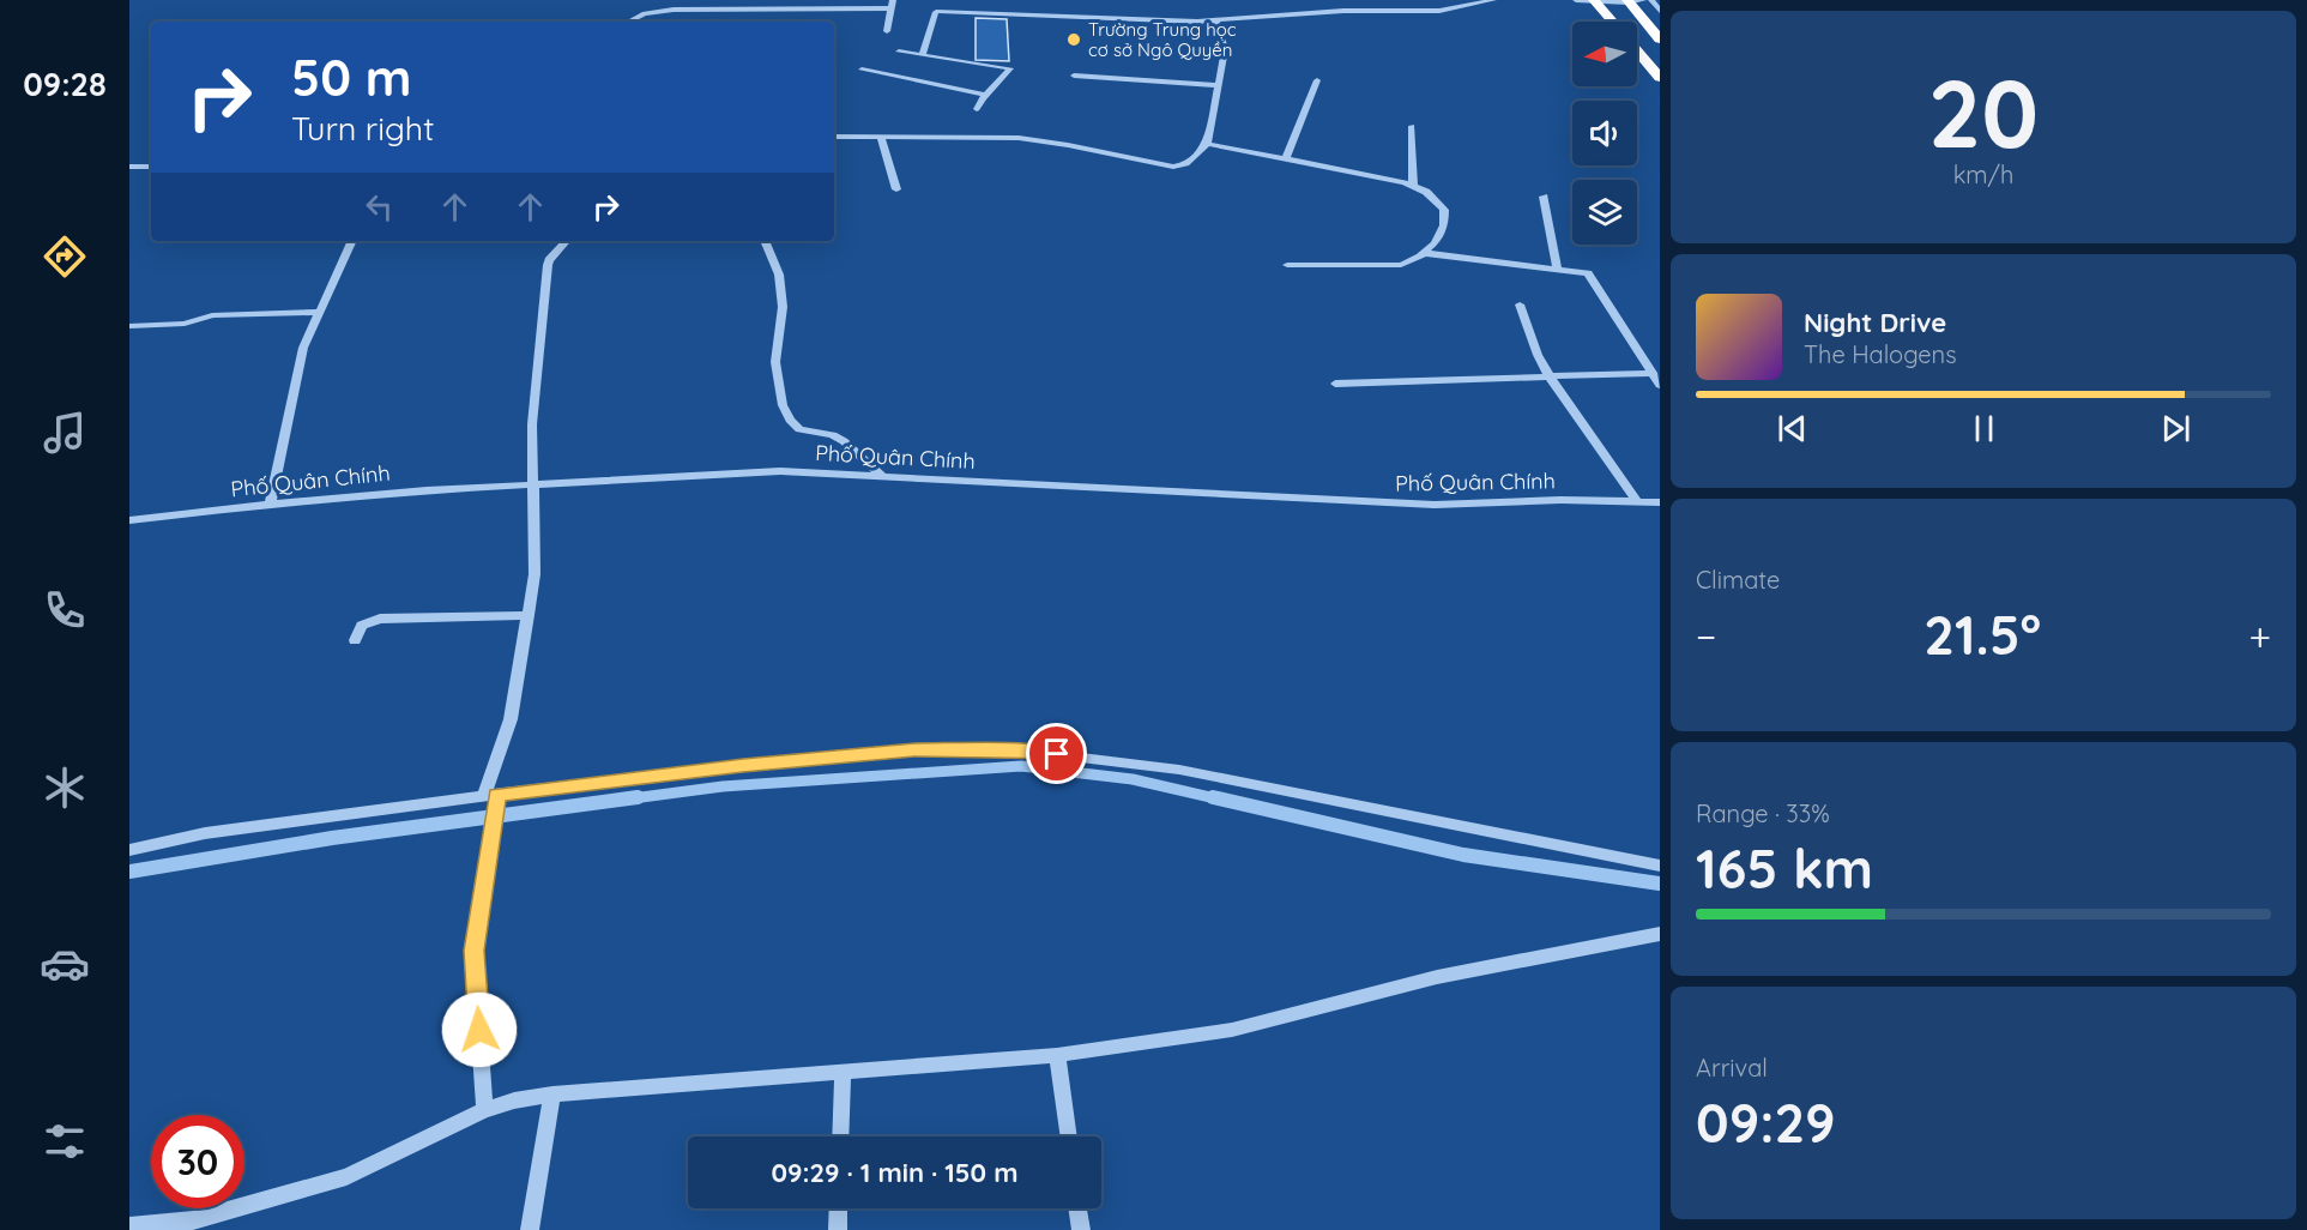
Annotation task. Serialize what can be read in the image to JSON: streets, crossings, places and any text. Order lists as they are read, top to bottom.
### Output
{
  "streets": {
    "street": ["Phố Quân Chính"]
  },
  "places": ["Trường Trung học cơ sở Ngô Quyền"],
  "north": "left",
  "page": {
    "tabs": "09:28",
    "tile": [
      ["20", "km/h"],
      "Climate",
      ["Range · 33%", "165 km"],
      ["Arrival", "09:29"]
    ],
    "turn": ["50 m", "Turn right"],
    "song": ["Night Drive", "The Halogens"],
    "heat": ["−", "21.5°", "+"],
    "limit": "30",
    "trip": "09:29 · 1 min · 150 m"
  }
}
